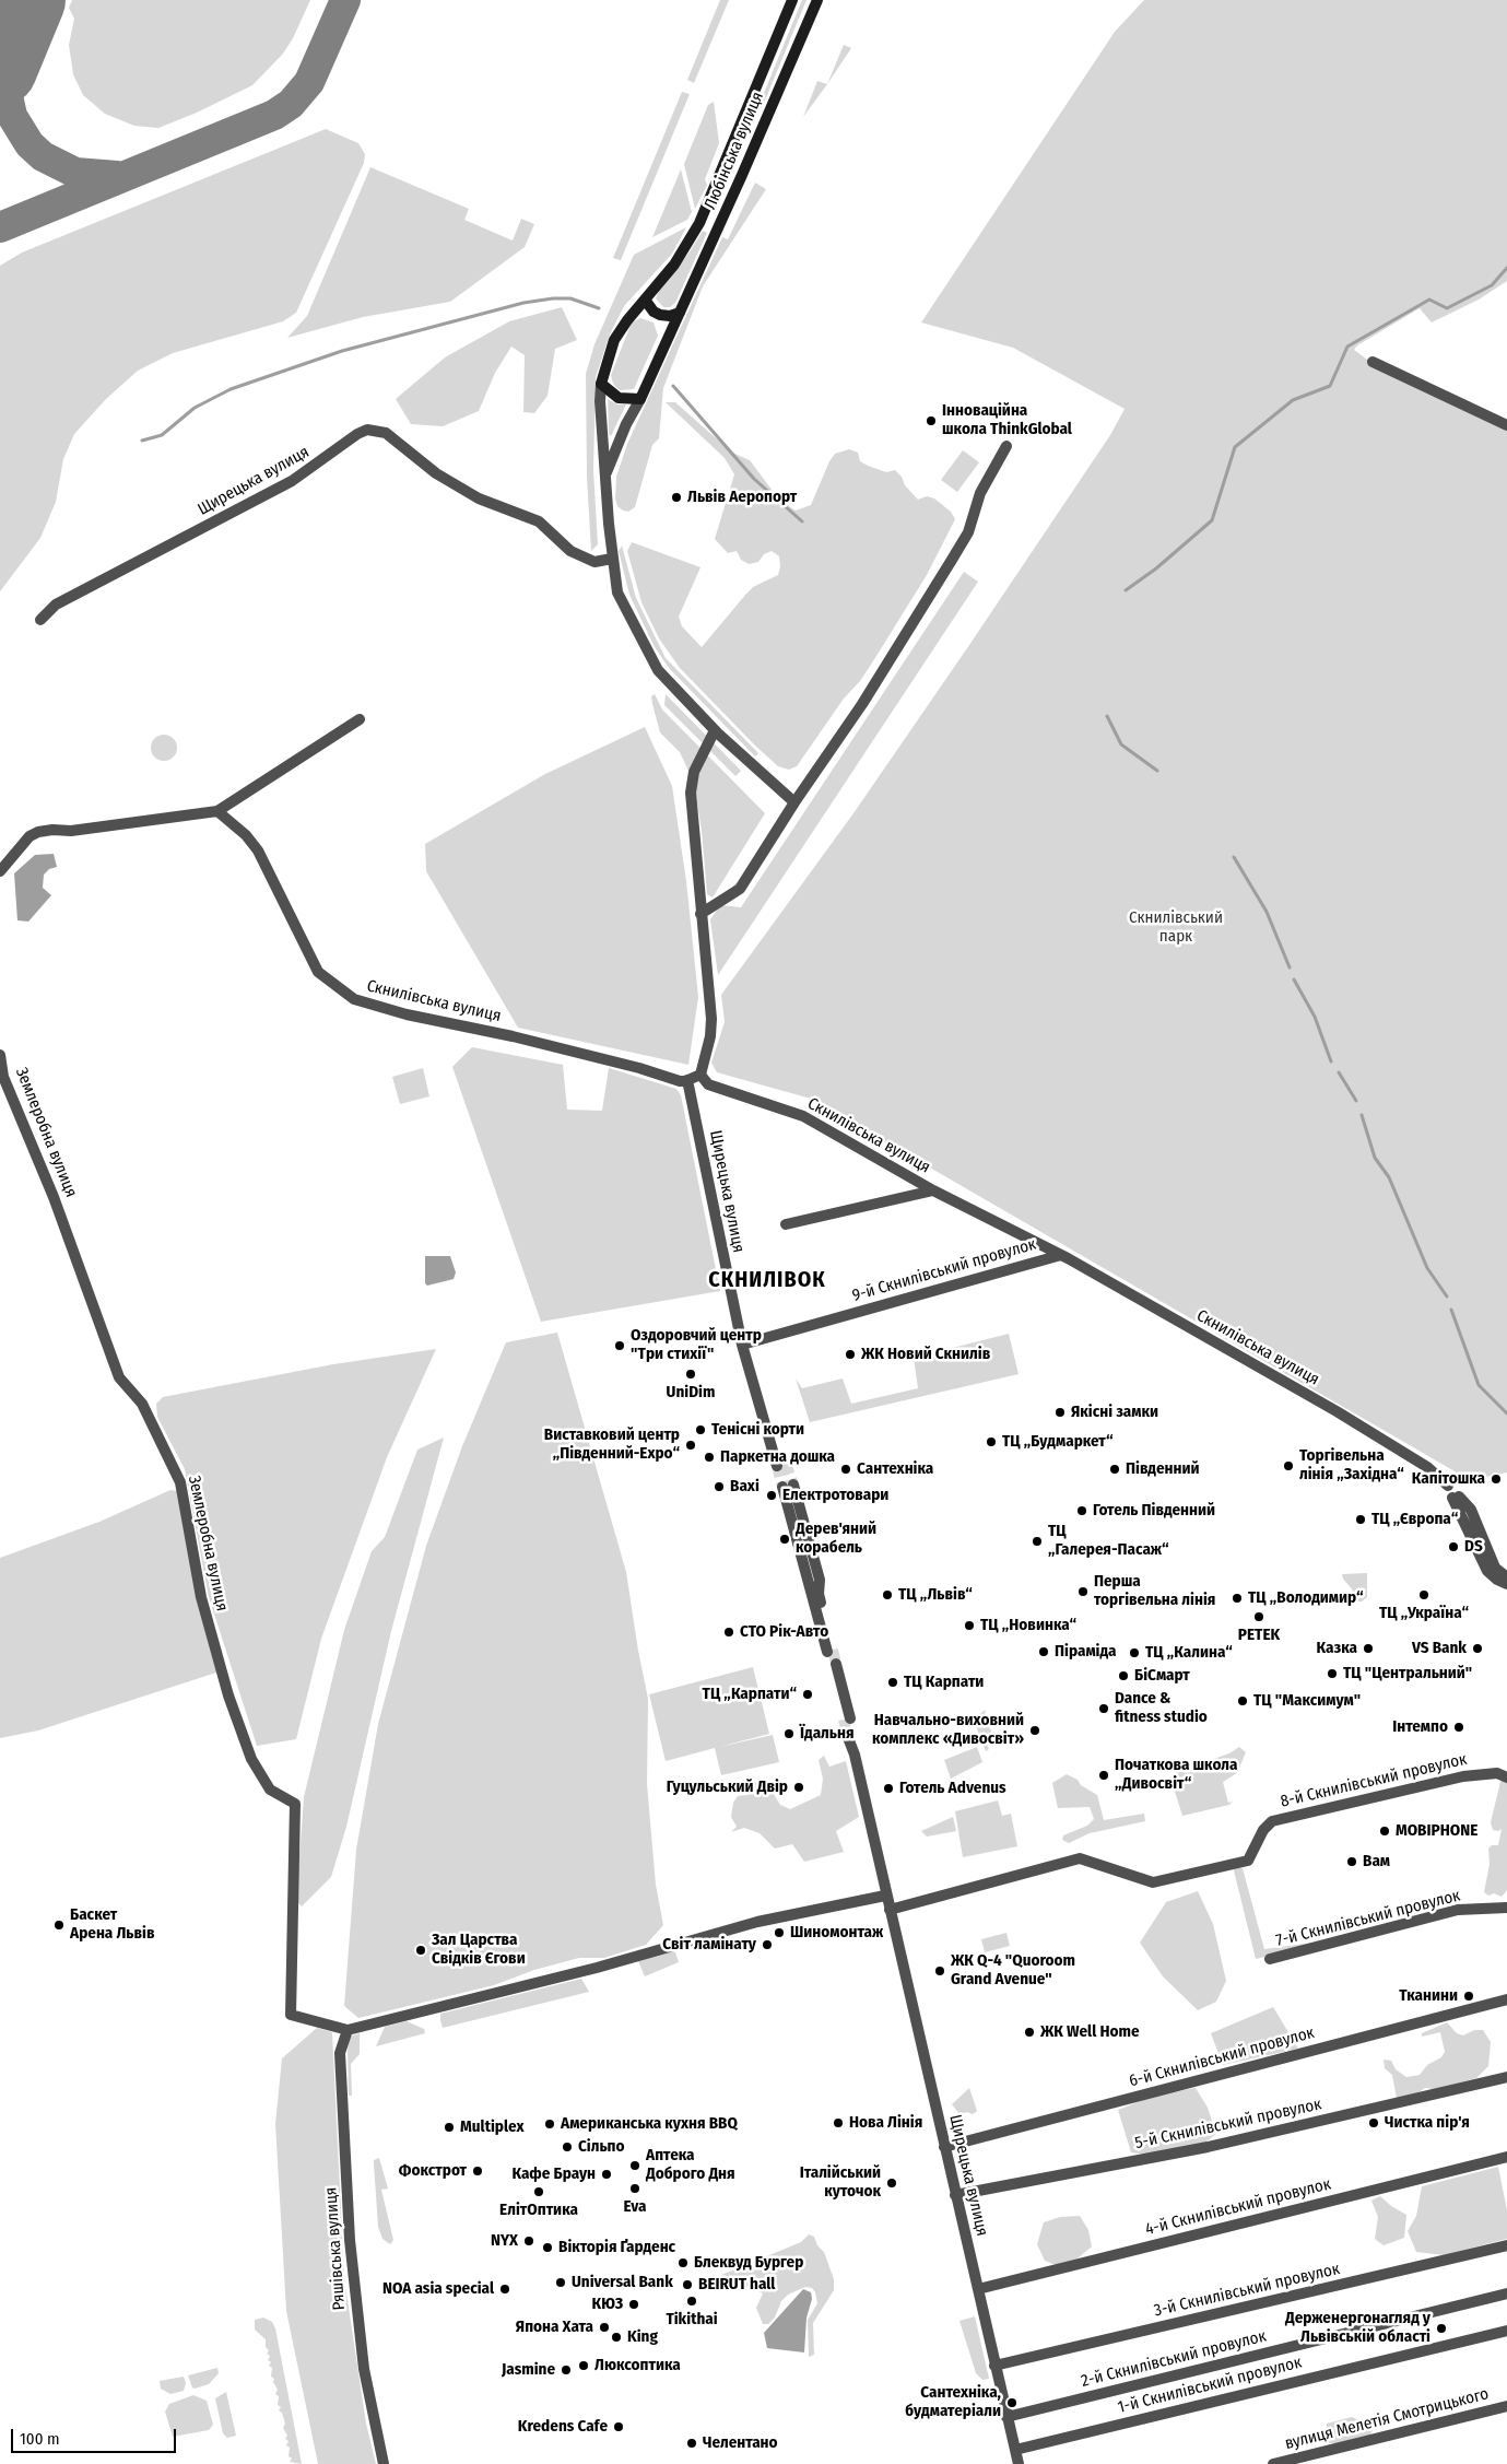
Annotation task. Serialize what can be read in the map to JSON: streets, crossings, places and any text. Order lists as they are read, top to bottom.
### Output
{
  "streets": {
    "street": [
      "Любінська вулиця",
      "Щирецька вулиця",
      "Скнилівська вулиця",
      "Землеробна вулиця",
      "9-й Скнилівський провулок",
      "8-й Скнилівський провулок",
      "7-й Скнилівський провулок",
      "6-й Скнилівський провулок",
      "5-й Скнилівський провулок",
      "4-й Скнилівський провулок",
      "Ряшівська вулиця",
      "3-й Скнилівський провулок",
      "2-й Скнилівський провулок",
      "1-й Скнилівський провулок",
      "вулиця Мелетія Смотрицького"
    ]
  },
  "crossings": [
    ["Щирецька вулиця", "Скнилівська вулиця"],
    ["Щирецька вулиця", "9-й Скнилівський провулок"],
    ["Щирецька вулиця", "8-й Скнилівський провулок"],
    ["Щирецька вулиця", "6-й Скнилівський провулок"],
    ["Щирецька вулиця", "5-й Скнилівський провулок"],
    ["Щирецька вулиця", "4-й Скнилівський провулок"],
    ["Щирецька вулиця", "3-й Скнилівський провулок"],
    ["Щирецька вулиця", "2-й Скнилівський провулок"],
    ["Щирецька вулиця", "1-й Скнилівський провулок"],
    ["Скнилівська вулиця", "9-й Скнилівський провулок"],
    ["Землеробна вулиця", "Ряшівська вулиця"]
  ],
  "districts": ["СКНИЛІВОК"],
  "parks": ["Скнилівський парк"],
  "places": [
    "Інноваційна школа ThinkGlobal",
    "Львів Аеропорт",
    "Оздоровчий центр \"Три стихії\"",
    "ЖК Новий Скнилів",
    "UniDim",
    "Якісні замки",
    "Тенісні корти",
    "ТЦ „Будмаркет“",
    "Виставковий центр „Південний-Expo“",
    "Паркетна дошка",
    "Торгівельна лінія „Західна“",
    "Сантехніка",
    "Південний",
    "Капітошка",
    "Baxi",
    "Електротовари",
    "Готель Південний",
    "ТЦ „Європа“",
    "Дерев'яний корабель",
    "ТЦ „Галерея-Пасаж“",
    "DS",
    "Перша торгівельна лінія",
    "ТЦ „Львів“",
    "ТЦ „Україна“",
    "ТЦ „Володимир“",
    "PETEK",
    "ТЦ „Новинка“",
    "СТО Рік-Авто",
    "Казка",
    "VS Bank",
    "Піраміда",
    "ТЦ „Калина“",
    "ТЦ \"Центральний\"",
    "БіСмарт",
    "ТЦ Карпати",
    "ТЦ „Карпати“",
    "ТЦ \"Максимум\"",
    "Dance & fitness studio",
    "Інтемпо",
    "Навчально-виховний комплекс «Дивосвіт»",
    "Їдальня",
    "Початкова школа „Дивосвіт“",
    "Гуцульський Двір",
    "Готель Advenus",
    "MOBIPHONE",
    "Вам",
    "Баскет Арена Львів",
    "Шиномонтаж",
    "Світ ламінату",
    "Зал Царства Свідків Єгови",
    "ЖК Q-4 \"Quoroom Grand Avenue\"",
    "Тканини",
    "ЖК Well Home",
    "Нова Лінія",
    "Чистка пір'я",
    "Американська кухня BBQ",
    "Multiplex",
    "Сільпо",
    "Аптека Доброго Дня",
    "Фокстрот",
    "Кафе Браун",
    "Італійський куточок",
    "Eva",
    "ЕлітОптика",
    "NYX",
    "Вікторія Ґарденс",
    "Блеквуд Бургер",
    "Universal Bank",
    "BEIRUT hall",
    "NOA asia special",
    "Tikithai",
    "КЮЗ",
    "Япона Хата",
    "Держенергонагляд у Львівській області",
    "King",
    "Люксоптика",
    "Jasmine",
    "Сантехніка, будматеріали",
    "Kredens Cafe",
    "Челентано"
  ],
  "scale_bar": "100 m"
}
